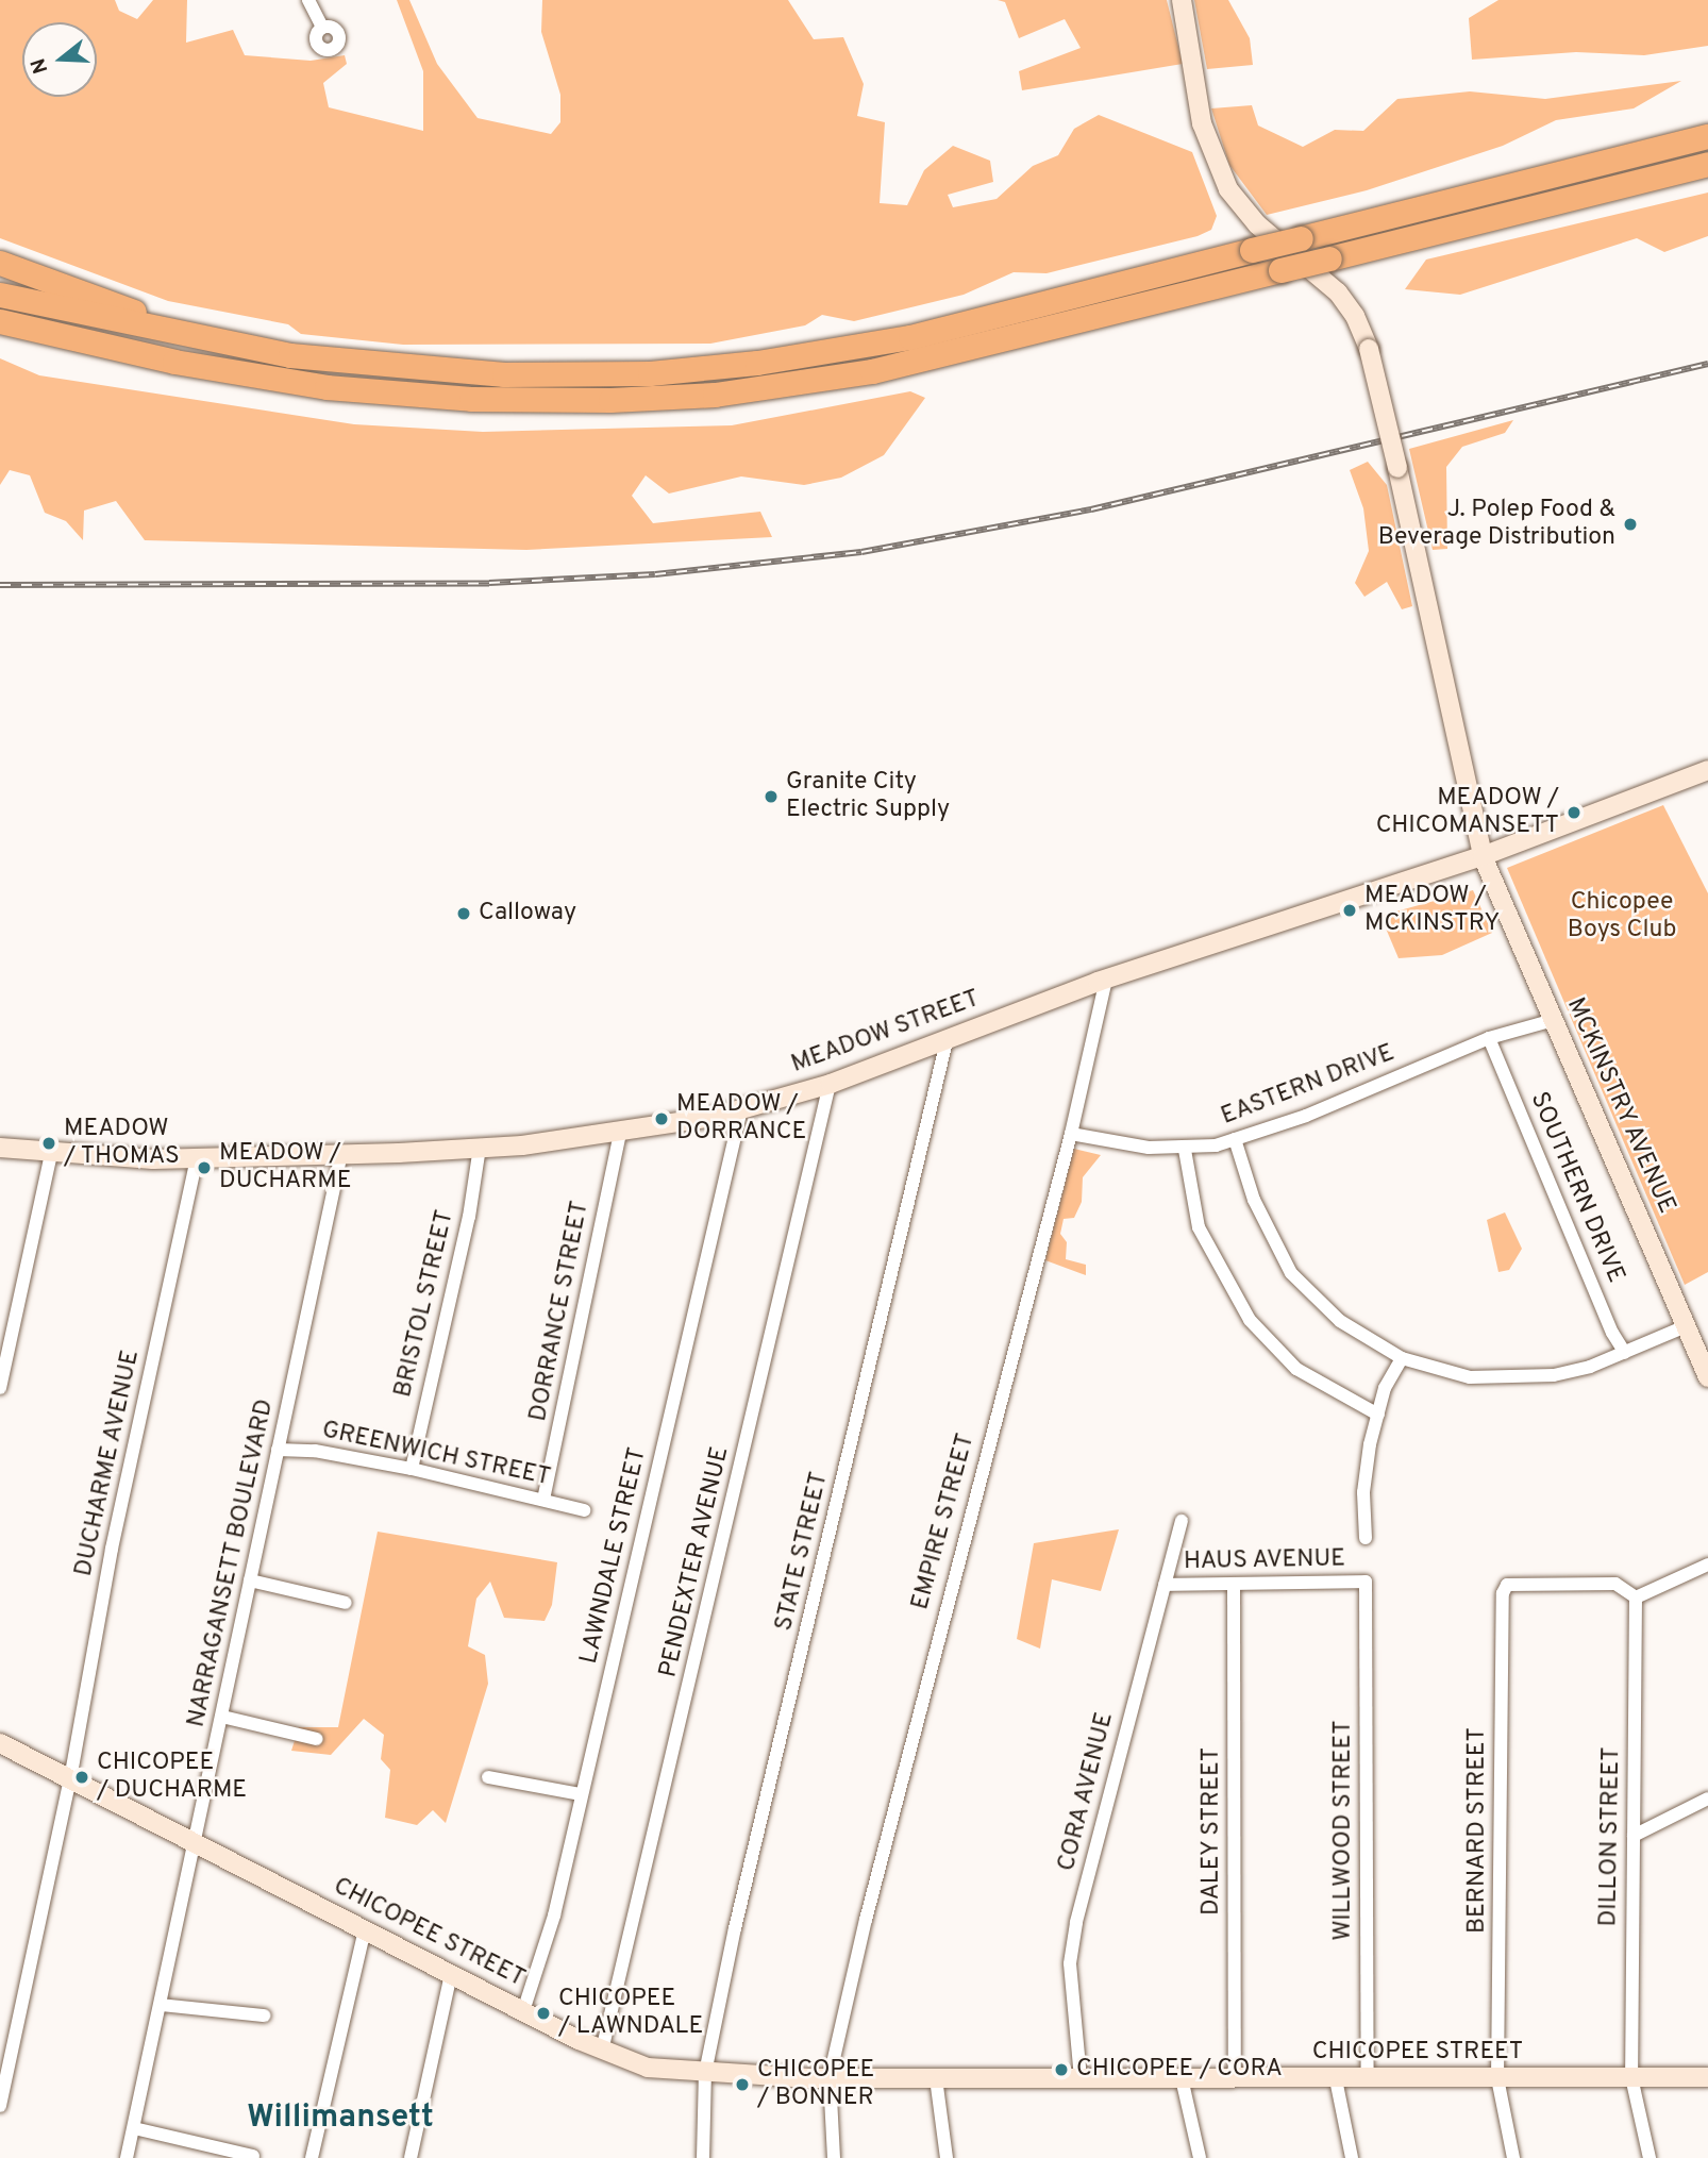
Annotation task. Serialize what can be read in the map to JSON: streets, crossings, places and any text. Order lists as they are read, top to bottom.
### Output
{
  "streets": {
    "main road": ["MEADOW STREET", "MCKINSTRY AVENUE", "CHICOPEE STREET"],
    "street": [
      "EASTERN DRIVE",
      "SOUTHERN DRIVE",
      "BRISTOL STREET",
      "DORRANCE STREET",
      "GREENWICH STREET",
      "DUCHARME AVENUE",
      "EMPIRE STREET",
      "STATE STREET",
      "LAWNDALE STREET",
      "HAUS AVENUE",
      "PENDEXTER AVENUE",
      "NARRAGANSETT BOULEVARD",
      "CORA AVENUE",
      "WILLWOOD STREET",
      "BERNARD STREET",
      "DALEY STREET",
      "DILLON STREET"
    ]
  },
  "crossings": [
    ["MEADOW STREET", "MCKINSTRY AVENUE"],
    ["MEADOW STREET", "BRISTOL STREET"],
    ["MEADOW STREET", "DORRANCE STREET"],
    ["MEADOW STREET", "DUCHARME AVENUE"],
    ["MEADOW STREET", "EMPIRE STREET"],
    ["MEADOW STREET", "STATE STREET"],
    ["MEADOW STREET", "LAWNDALE STREET"],
    ["MEADOW STREET", "PENDEXTER AVENUE"],
    ["MEADOW STREET", "NARRAGANSETT BOULEVARD"],
    ["EASTERN DRIVE", "MCKINSTRY AVENUE"],
    ["EASTERN DRIVE", "SOUTHERN DRIVE"],
    ["EASTERN DRIVE", "EMPIRE STREET"],
    ["BRISTOL STREET", "GREENWICH STREET"],
    ["DORRANCE STREET", "GREENWICH STREET"],
    ["GREENWICH STREET", "NARRAGANSETT BOULEVARD"],
    ["DUCHARME AVENUE", "CHICOPEE STREET"],
    ["EMPIRE STREET", "CHICOPEE STREET"],
    ["STATE STREET", "CHICOPEE STREET"],
    ["LAWNDALE STREET", "CHICOPEE STREET"],
    ["HAUS AVENUE", "CORA AVENUE"],
    ["HAUS AVENUE", "WILLWOOD STREET"],
    ["HAUS AVENUE", "DALEY STREET"],
    ["PENDEXTER AVENUE", "CHICOPEE STREET"],
    ["NARRAGANSETT BOULEVARD", "CHICOPEE STREET"],
    ["CORA AVENUE", "CHICOPEE STREET"],
    ["WILLWOOD STREET", "CHICOPEE STREET"],
    ["BERNARD STREET", "DILLON STREET"],
    ["BERNARD STREET", "CHICOPEE STREET"],
    ["DALEY STREET", "CHICOPEE STREET"],
    ["DILLON STREET", "CHICOPEE STREET"]
  ],
  "districts": ["Willimansett"],
  "parks": ["Chicopee Boys Club"],
  "places": [
    "J. Polep Food & Beverage Distribution",
    "Granite City Electric Supply",
    "MEADOW / CHICOMANSETT",
    "MEADOW / MCKINSTRY",
    "Calloway",
    "MEADOW / DORRANCE",
    "MEADOW / THOMAS",
    "MEADOW / DUCHARME",
    "CHICOPEE / DUCHARME",
    "CHICOPEE / LAWNDALE",
    "CHICOPEE / CORA",
    "CHICOPEE / BONNER"
  ],
  "north": "left"
}
